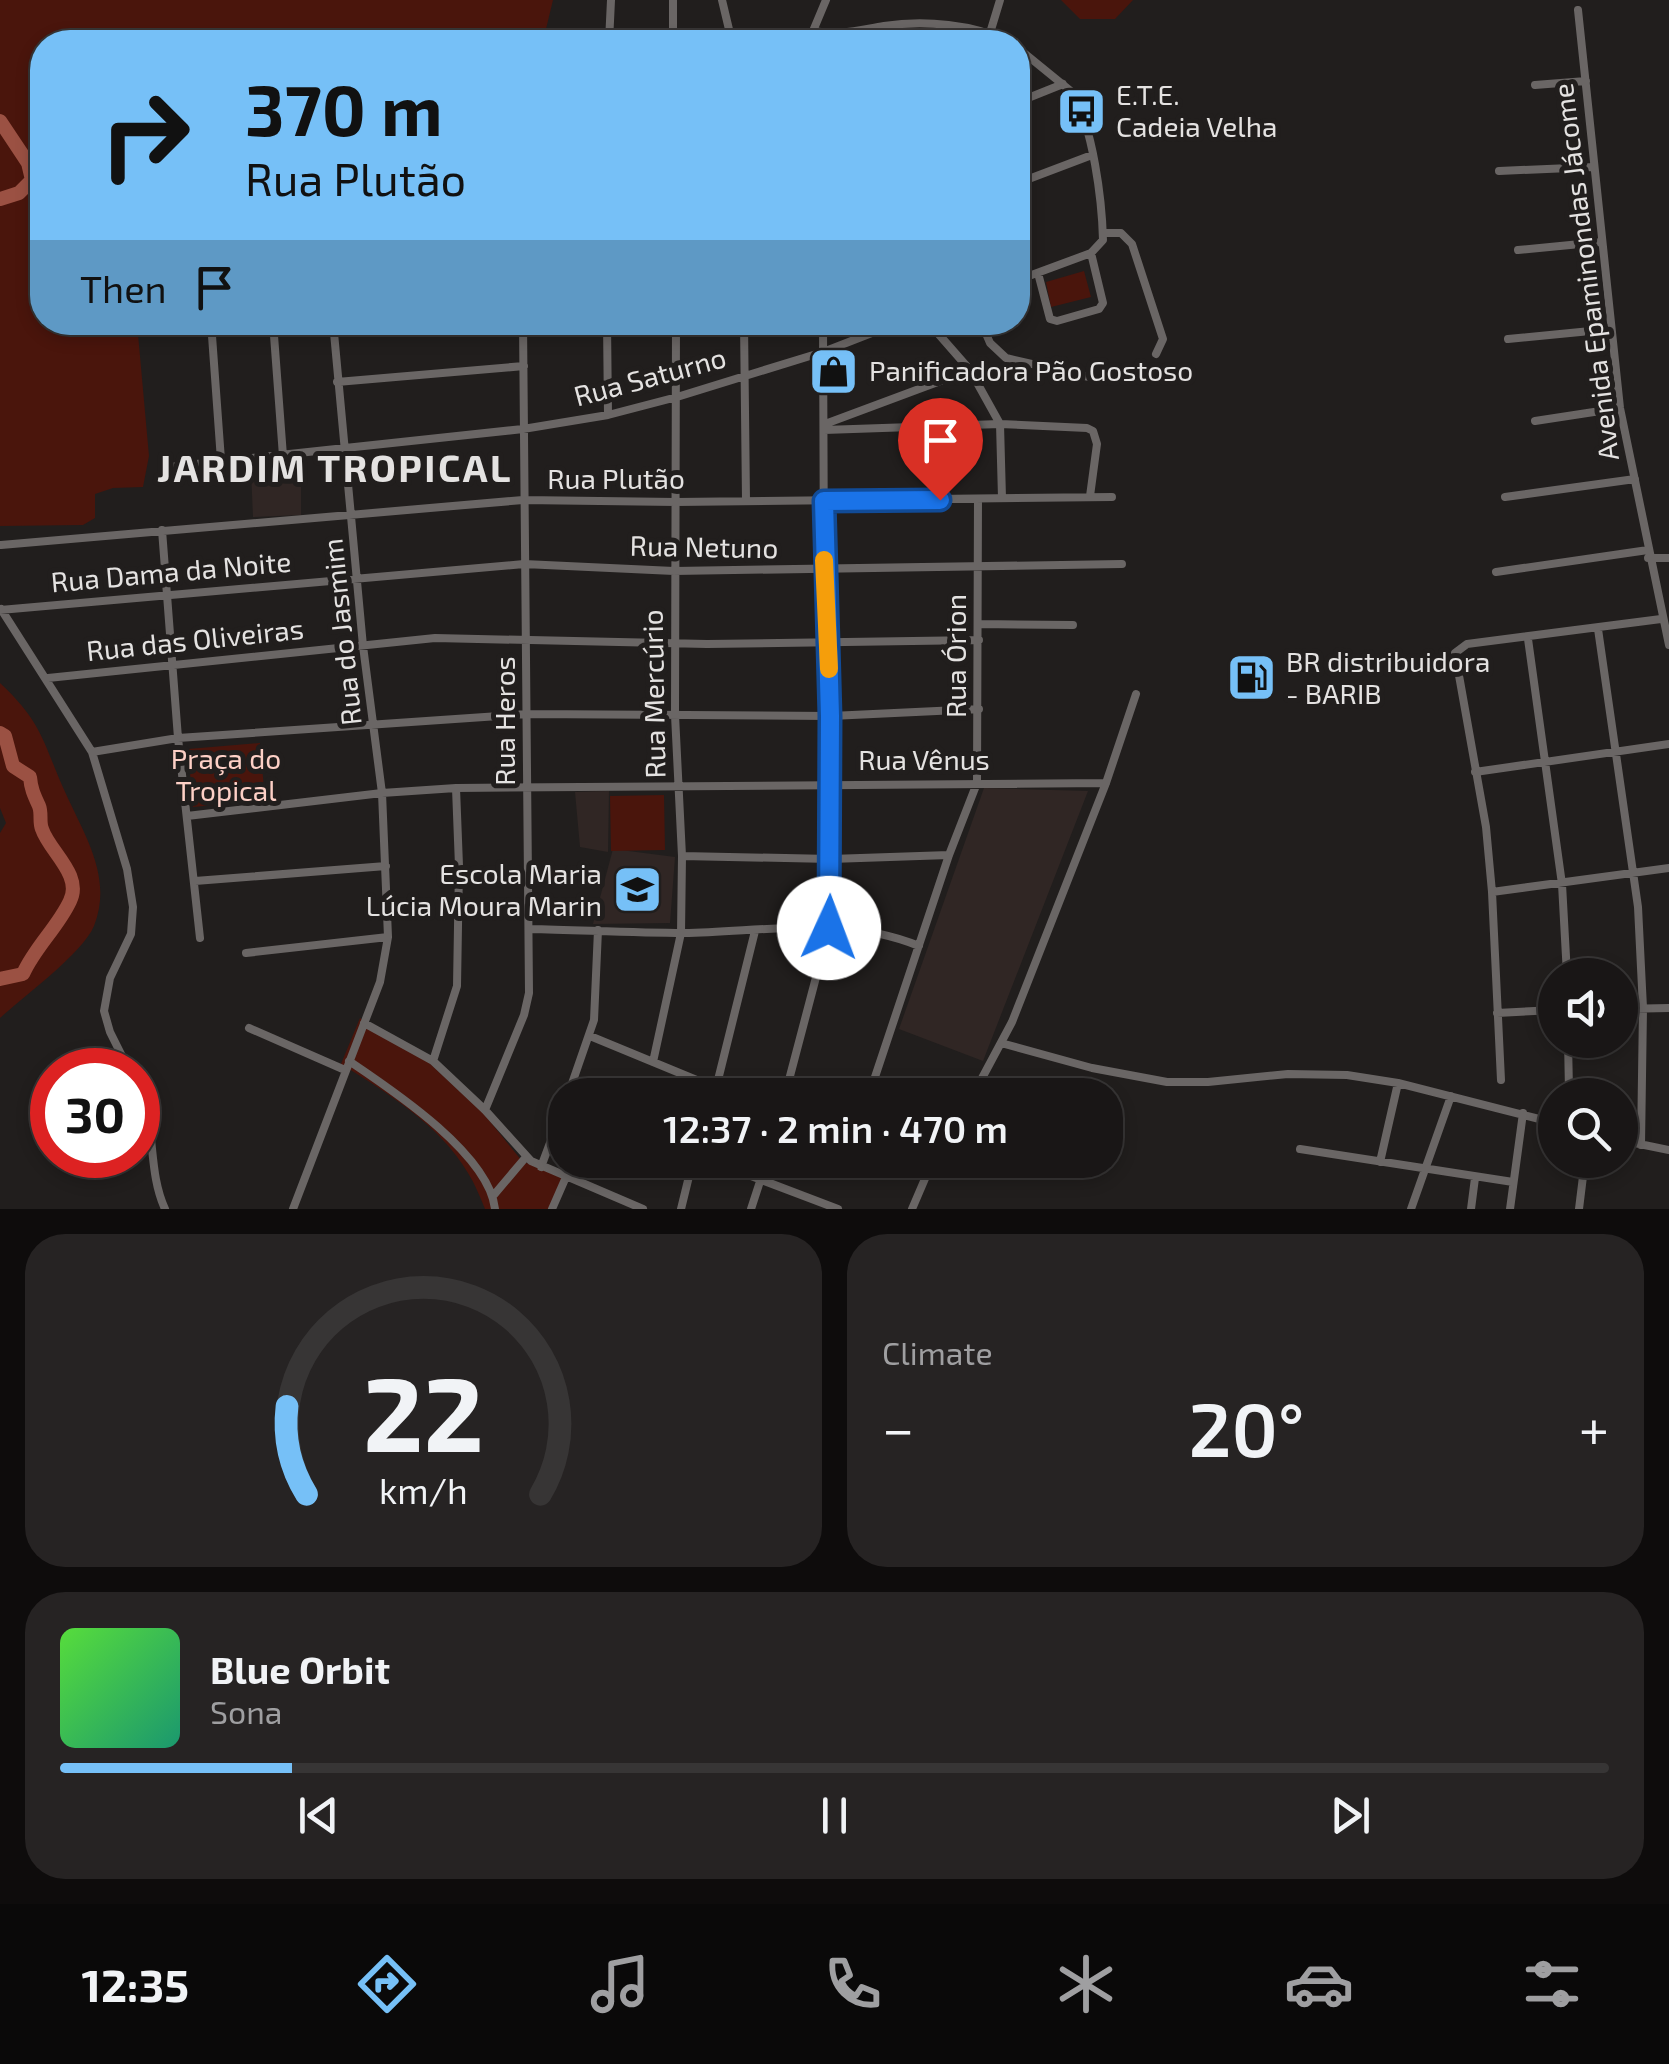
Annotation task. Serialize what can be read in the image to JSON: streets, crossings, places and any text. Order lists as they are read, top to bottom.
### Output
{
  "streets": {
    "street": [
      "Avenida Epaminondas Jácome",
      "Rua Saturno",
      "Rua Plutão",
      "Rua Netuno",
      "Rua Dama da Noite",
      "Rua do Jasmim",
      "Rua das Oliveiras",
      "Rua Órion",
      "Rua Mercúrio",
      "Rua Heros",
      "Rua Vênus"
    ]
  },
  "crossings": [
    ["Rua Saturno", "Rua do Jasmim"],
    ["Rua Saturno", "Rua Mercúrio"],
    ["Rua Saturno", "Rua Heros"],
    ["Rua Plutão", "Rua do Jasmim"],
    ["Rua Plutão", "Rua Órion"],
    ["Rua Plutão", "Rua Mercúrio"],
    ["Rua Plutão", "Rua Heros"],
    ["Rua Netuno", "Rua Dama da Noite"],
    ["Rua Netuno", "Rua Órion"],
    ["Rua Netuno", "Rua Mercúrio"],
    ["Rua Netuno", "Rua Heros"],
    ["Rua Dama da Noite", "Rua do Jasmim"],
    ["Rua Dama da Noite", "Rua Heros"],
    ["Rua do Jasmim", "Rua das Oliveiras"],
    ["Rua do Jasmim", "Rua Vênus"],
    ["Rua das Oliveiras", "Rua Órion"],
    ["Rua das Oliveiras", "Rua Mercúrio"],
    ["Rua das Oliveiras", "Rua Heros"],
    ["Rua Órion", "Rua Vênus"],
    ["Rua Mercúrio", "Rua Vênus"],
    ["Rua Heros", "Rua Vênus"]
  ],
  "districts": ["JARDIM TROPICAL"],
  "parks": ["Praça do Tropical"],
  "places": {
    "bus stop": ["E.T.E. Cadeia Velha"],
    "shop": ["Panificadora Pão Gostoso"],
    "fuel station": ["BR distribuidora - BARIB"],
    "school or university": ["Escola Maria Lúcia Moura Marin"]
  },
  "page": {
    "turn": ["370 m", "Rua Plutão"],
    "then": "Then",
    "limit": "30",
    "trip": "12:37 · 2 min · 470 m",
    "tile": "Climate",
    "heat": ["−", "20°", "+"],
    "song": ["Blue Orbit", "Sona"],
    "tabs": "12:35",
    "gauge": ["22", "km/h"]
  }
}
